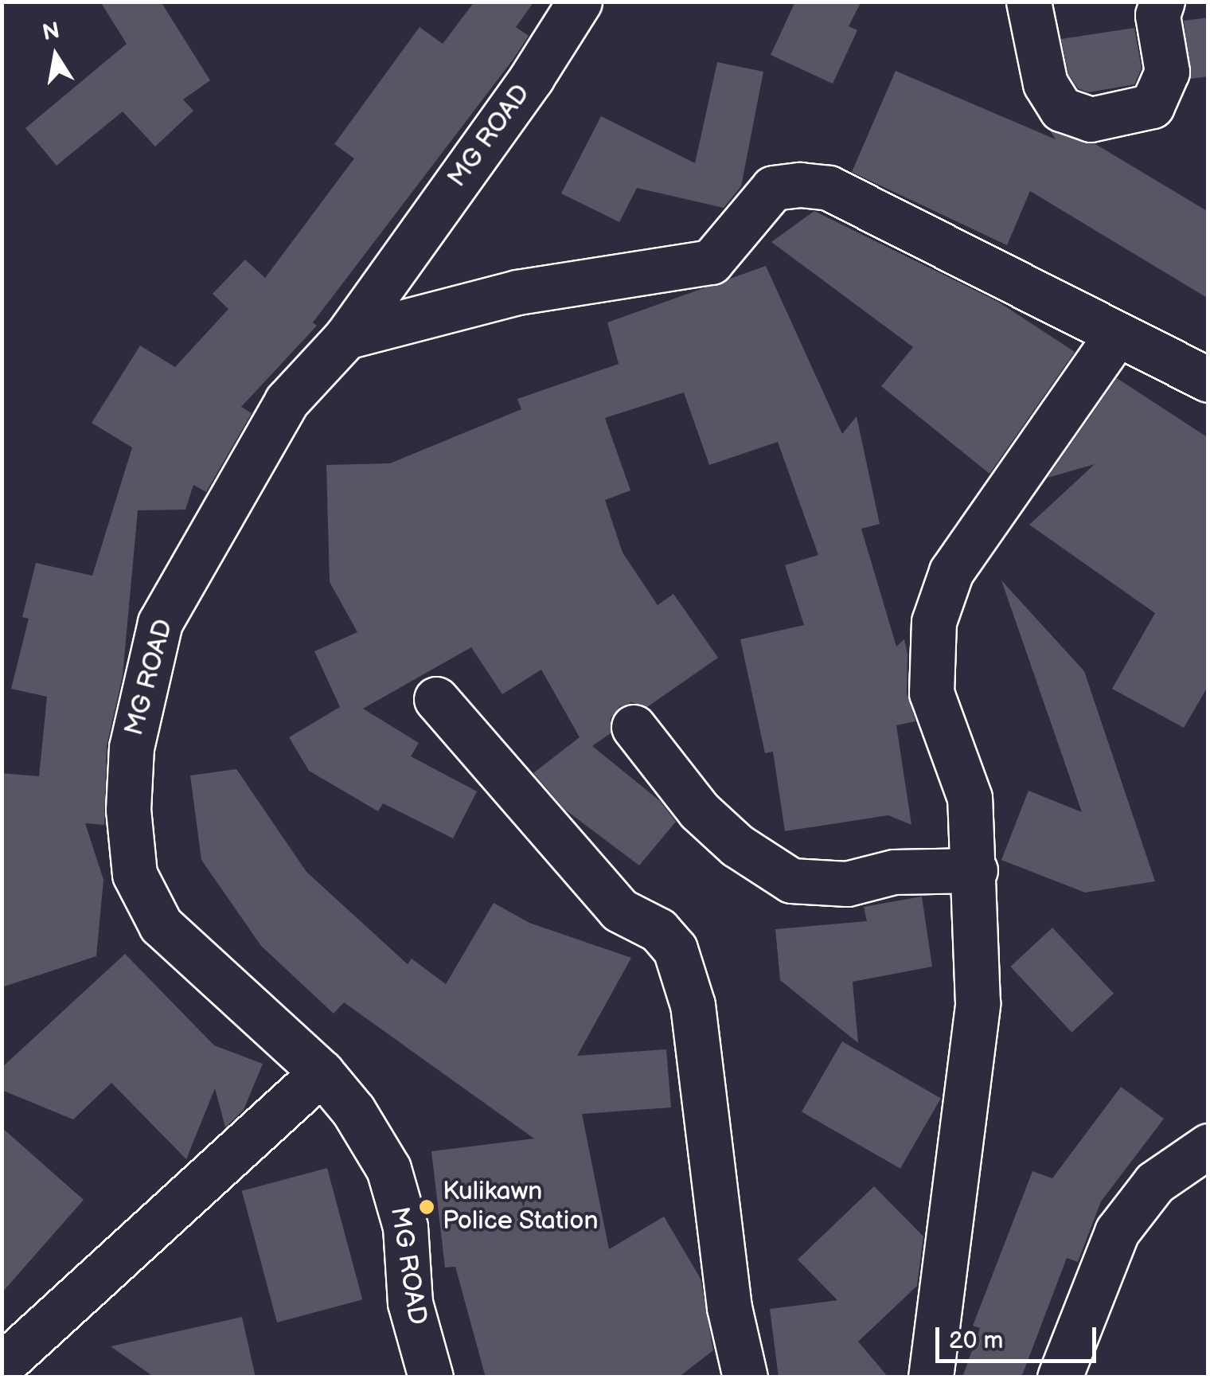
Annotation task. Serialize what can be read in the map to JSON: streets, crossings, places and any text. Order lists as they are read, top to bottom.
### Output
{
  "streets": {
    "street": ["MG ROAD"]
  },
  "places": ["Kulikawn Police Station"],
  "scale_bar": "20 m",
  "north": "top"
}
